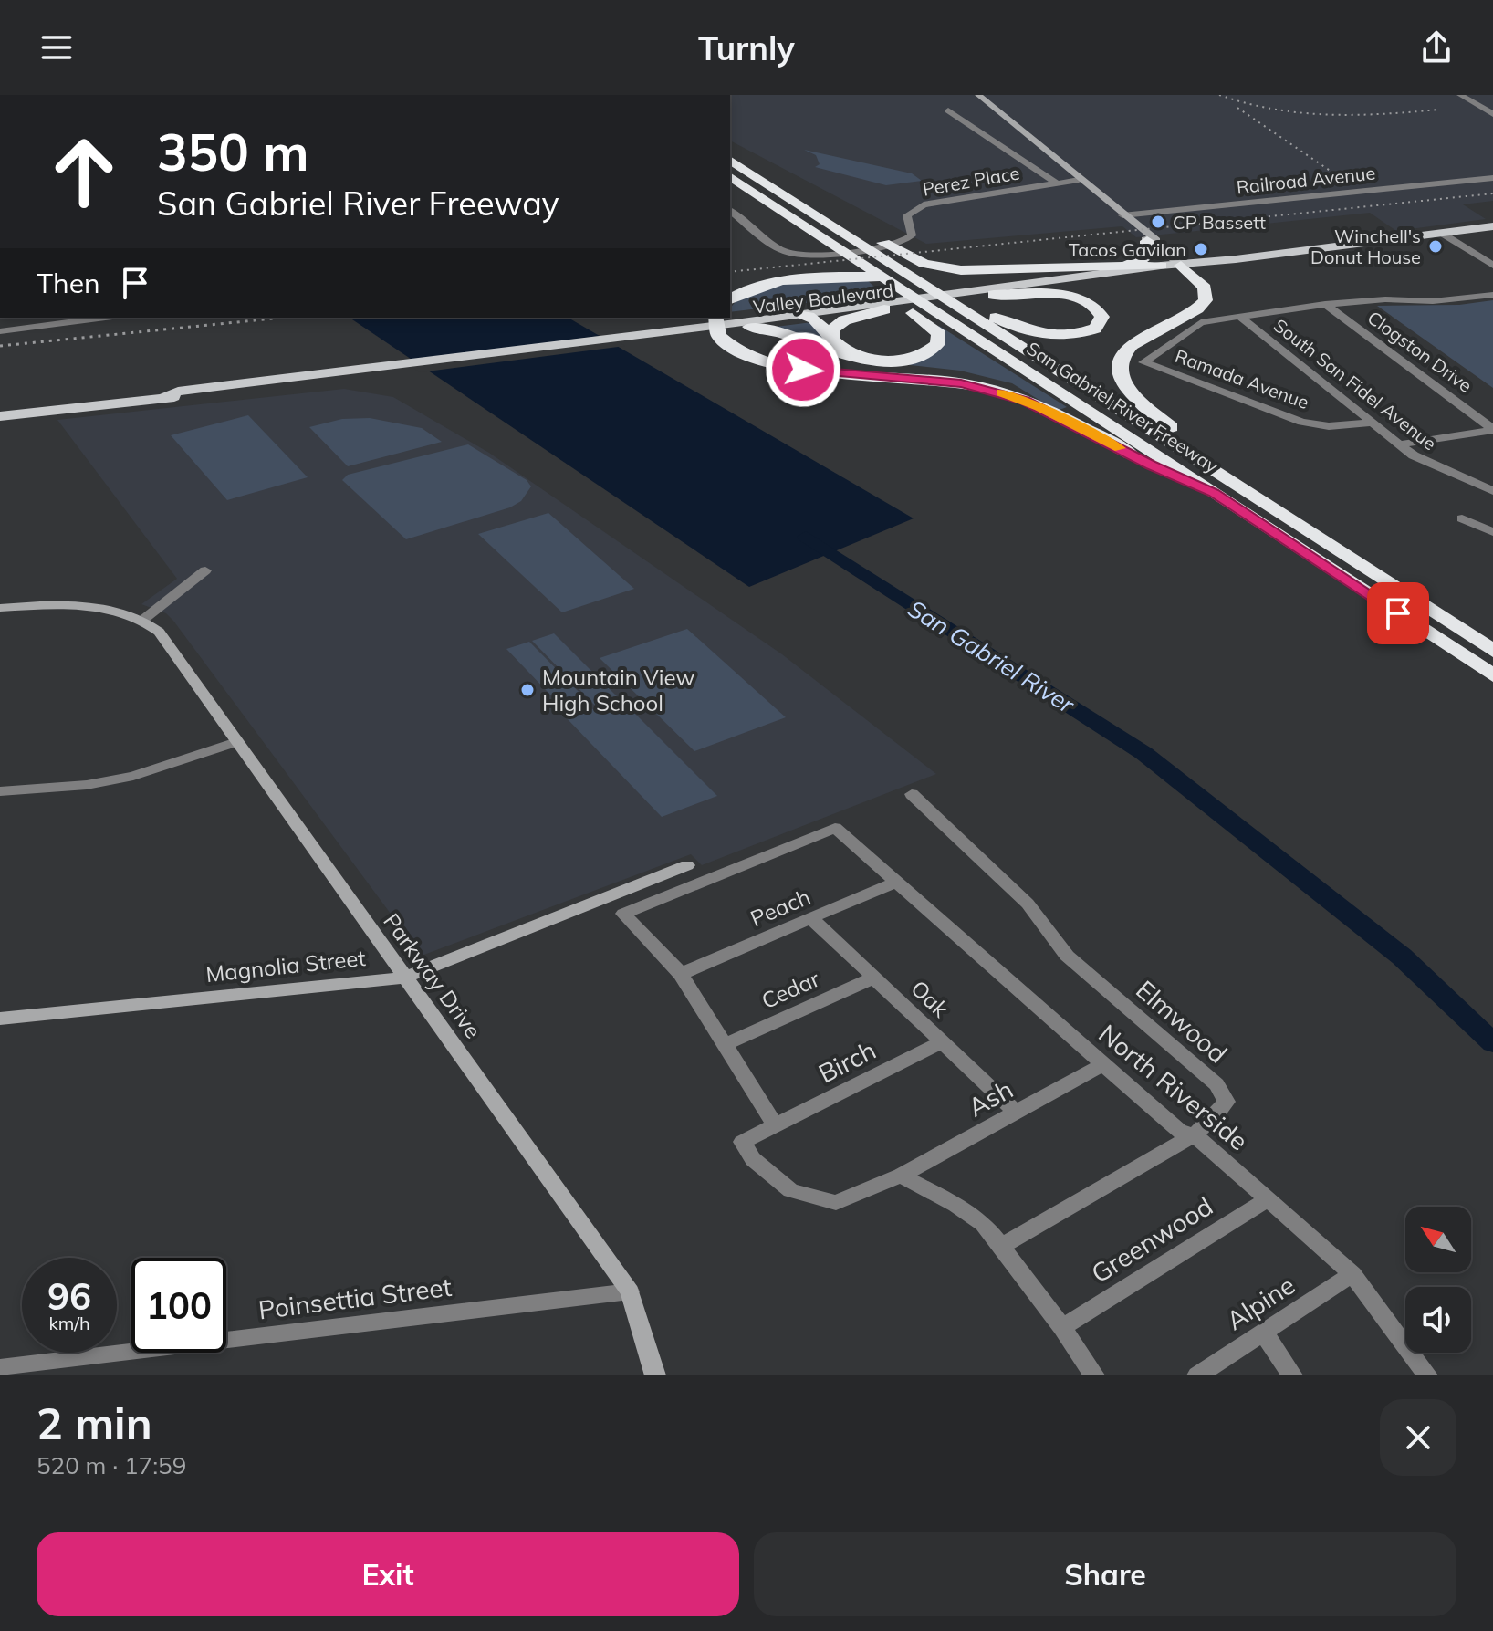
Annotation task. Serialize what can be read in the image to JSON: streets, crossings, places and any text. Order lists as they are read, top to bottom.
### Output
{
  "streets": {
    "highway": ["San Gabriel River Freeway"],
    "main road": ["Valley Boulevard"],
    "street": [
      "Railroad Avenue",
      "Perez Place",
      "Clogston Drive",
      "Ramada Avenue",
      "South San Fidel Avenue",
      "Peach",
      "Magnolia Street",
      "Parkway Drive",
      "Cedar",
      "Oak",
      "Elmwood",
      "Birch",
      "North Riverside",
      "Ash",
      "Greenwood",
      "Poinsettia Street",
      "Alpine"
    ]
  },
  "crossings": [
    ["Clogston Drive", "South San Fidel Avenue"],
    ["Ramada Avenue", "South San Fidel Avenue"],
    ["Peach", "Oak"],
    ["Peach", "North Riverside"],
    ["Magnolia Street", "Parkway Drive"],
    ["Parkway Drive", "Poinsettia Street"],
    ["Cedar", "Oak"],
    ["Oak", "Birch"],
    ["Oak", "Ash"],
    ["Elmwood", "North Riverside"],
    ["Birch", "Ash"],
    ["North Riverside", "Ash"],
    ["North Riverside", "Greenwood"],
    ["North Riverside", "Alpine"]
  ],
  "water": ["San Gabriel River"],
  "places": [
    "CP Bassett",
    "Winchell's Donut House",
    "Tacos Gavilan",
    "Mountain View High School"
  ],
  "north": "top left",
  "page": {
    "header": "Turnly",
    "turn": ["350 m", "San Gabriel River Freeway"],
    "then": "Then",
    "speed": "96 km/h",
    "limit": "100",
    "heading": ["2 min", "520 m · 17:59"],
    "buttons": ["Exit", "Share"]
  }
}
